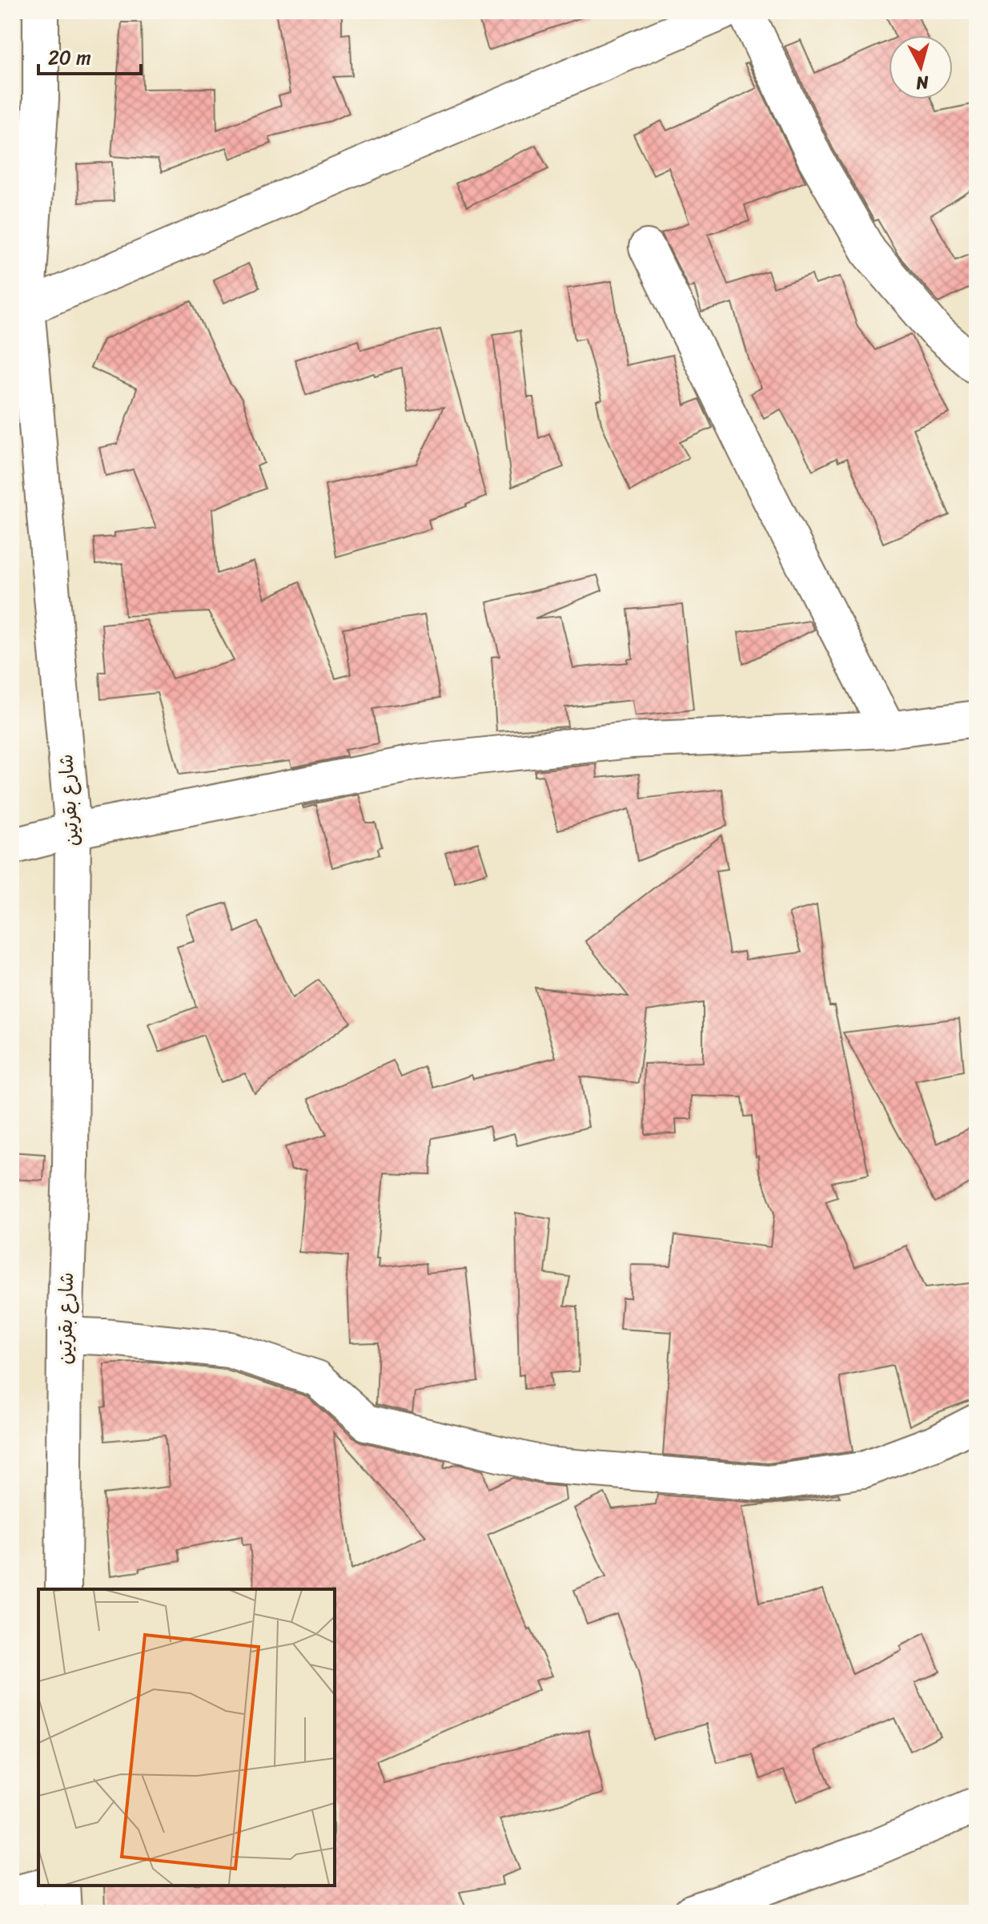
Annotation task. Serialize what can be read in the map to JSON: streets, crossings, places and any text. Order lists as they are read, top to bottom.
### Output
{
  "streets": {
    "street": ["شارع بقرتين"]
  },
  "scale_bar": "20 m",
  "north": "bottom"
}
